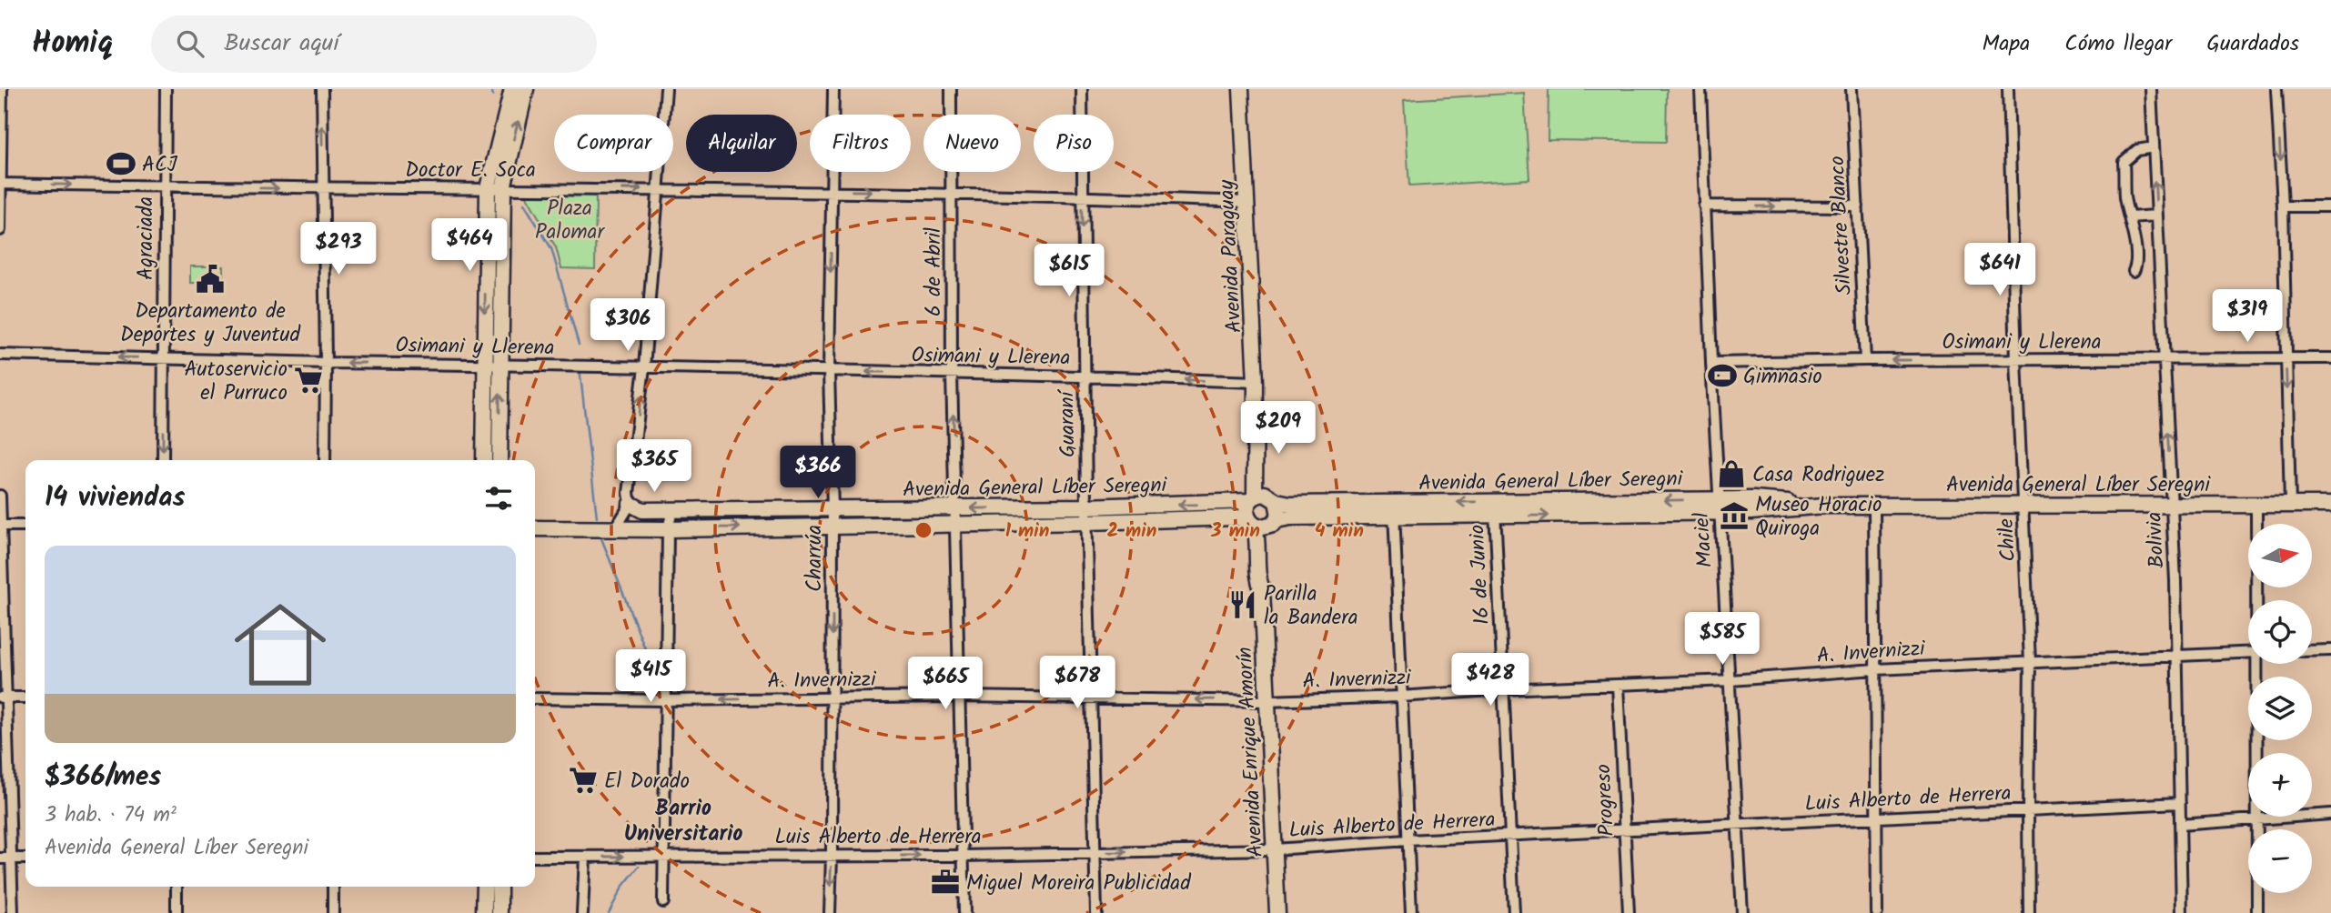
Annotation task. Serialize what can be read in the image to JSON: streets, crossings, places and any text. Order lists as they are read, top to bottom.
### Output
{
  "streets": {
    "street": [
      "Doctor E. Soca",
      "Silvestre Blanco",
      "Agraciada",
      "Avenida Paraguay",
      "6 de Abril",
      "Osimani y Llerena",
      "Guaraní",
      "Avenida General Líber Seregni",
      "Maciel",
      "Chile",
      "Bolivia",
      "Charrúa",
      "16 de Junio",
      "A. Invernizzi",
      "Avenida Enrique Amorín",
      "Luis Alberto de Herrera",
      "Progreso"
    ]
  },
  "crossings": [
    ["Doctor E. Soca", "Agraciada"],
    ["Doctor E. Soca", "Avenida Paraguay"],
    ["Doctor E. Soca", "6 de Abril"],
    ["Doctor E. Soca", "Guaraní"],
    ["Doctor E. Soca", "Charrúa"],
    ["Silvestre Blanco", "Osimani y Llerena"],
    ["Agraciada", "Osimani y Llerena"],
    ["Avenida Paraguay", "Osimani y Llerena"],
    ["Avenida Paraguay", "Avenida General Líber Seregni"],
    ["Avenida Paraguay", "Avenida Enrique Amorín"],
    ["6 de Abril", "Osimani y Llerena"],
    ["6 de Abril", "Avenida General Líber Seregni"],
    ["6 de Abril", "A. Invernizzi"],
    ["6 de Abril", "Luis Alberto de Herrera"],
    ["Osimani y Llerena", "Guaraní"],
    ["Osimani y Llerena", "Maciel"],
    ["Osimani y Llerena", "Chile"],
    ["Osimani y Llerena", "Bolivia"],
    ["Osimani y Llerena", "Charrúa"],
    ["Guaraní", "Avenida General Líber Seregni"],
    ["Guaraní", "A. Invernizzi"],
    ["Guaraní", "Luis Alberto de Herrera"],
    ["Avenida General Líber Seregni", "Maciel"],
    ["Avenida General Líber Seregni", "Chile"],
    ["Avenida General Líber Seregni", "Bolivia"],
    ["Avenida General Líber Seregni", "Charrúa"],
    ["Avenida General Líber Seregni", "16 de Junio"],
    ["Avenida General Líber Seregni", "Avenida Enrique Amorín"],
    ["Maciel", "A. Invernizzi"],
    ["Maciel", "Luis Alberto de Herrera"],
    ["Chile", "A. Invernizzi"],
    ["Chile", "Luis Alberto de Herrera"],
    ["Bolivia", "A. Invernizzi"],
    ["Bolivia", "Luis Alberto de Herrera"],
    ["Charrúa", "A. Invernizzi"],
    ["Charrúa", "Luis Alberto de Herrera"],
    ["16 de Junio", "A. Invernizzi"],
    ["16 de Junio", "Luis Alberto de Herrera"],
    ["A. Invernizzi", "Avenida Enrique Amorín"],
    ["A. Invernizzi", "Progreso"],
    ["Avenida Enrique Amorín", "Luis Alberto de Herrera"],
    ["Luis Alberto de Herrera", "Progreso"]
  ],
  "one_way": ["Doctor E. Soca", "Osimani y Llerena", "Charrúa"],
  "districts": ["Barrio Universitario"],
  "parks": ["Plaza Palomar"],
  "places": {
    "sports": ["ACJ", "Gimnasio"],
    "public building": ["Departamento de Deportes y Juventud"],
    "supermarket": ["Autoservicio el Purruco", "El Dorado"],
    "shop": ["Casa Rodriguez"],
    "museum": ["Museo Horacio Quiroga"],
    "restaurant": ["Parilla la Bandera"],
    "office": ["Miguel Moreira Publicidad"]
  },
  "north": "right",
  "page": {
    "header": "Homiq",
    "search": "Buscar aquí",
    "nav": ["Mapa", "Cómo llegar", "Guardados"],
    "chip": [
      "Comprar",
      "Alquilar",
      "Filtros",
      "Nuevo",
      "Piso"
    ],
    "price": [
      "$464",
      "$293",
      "$641",
      "$615",
      "$319",
      "$306",
      "$209",
      "$365",
      "$366",
      "$585",
      "$415",
      "$428",
      "$678",
      "$665"
    ],
    "heading": "14 viviendas",
    "map_buttons": ["+", "−"],
    "list": [
      {
        "name": "$366/mes",
        "note": "3 hab. · 74 m² · Avenida General Líber Seregni"
      }
    ]
  },
  "rings": [
    "1 min",
    "2 min",
    "3 min",
    "4 min"
  ]
}
